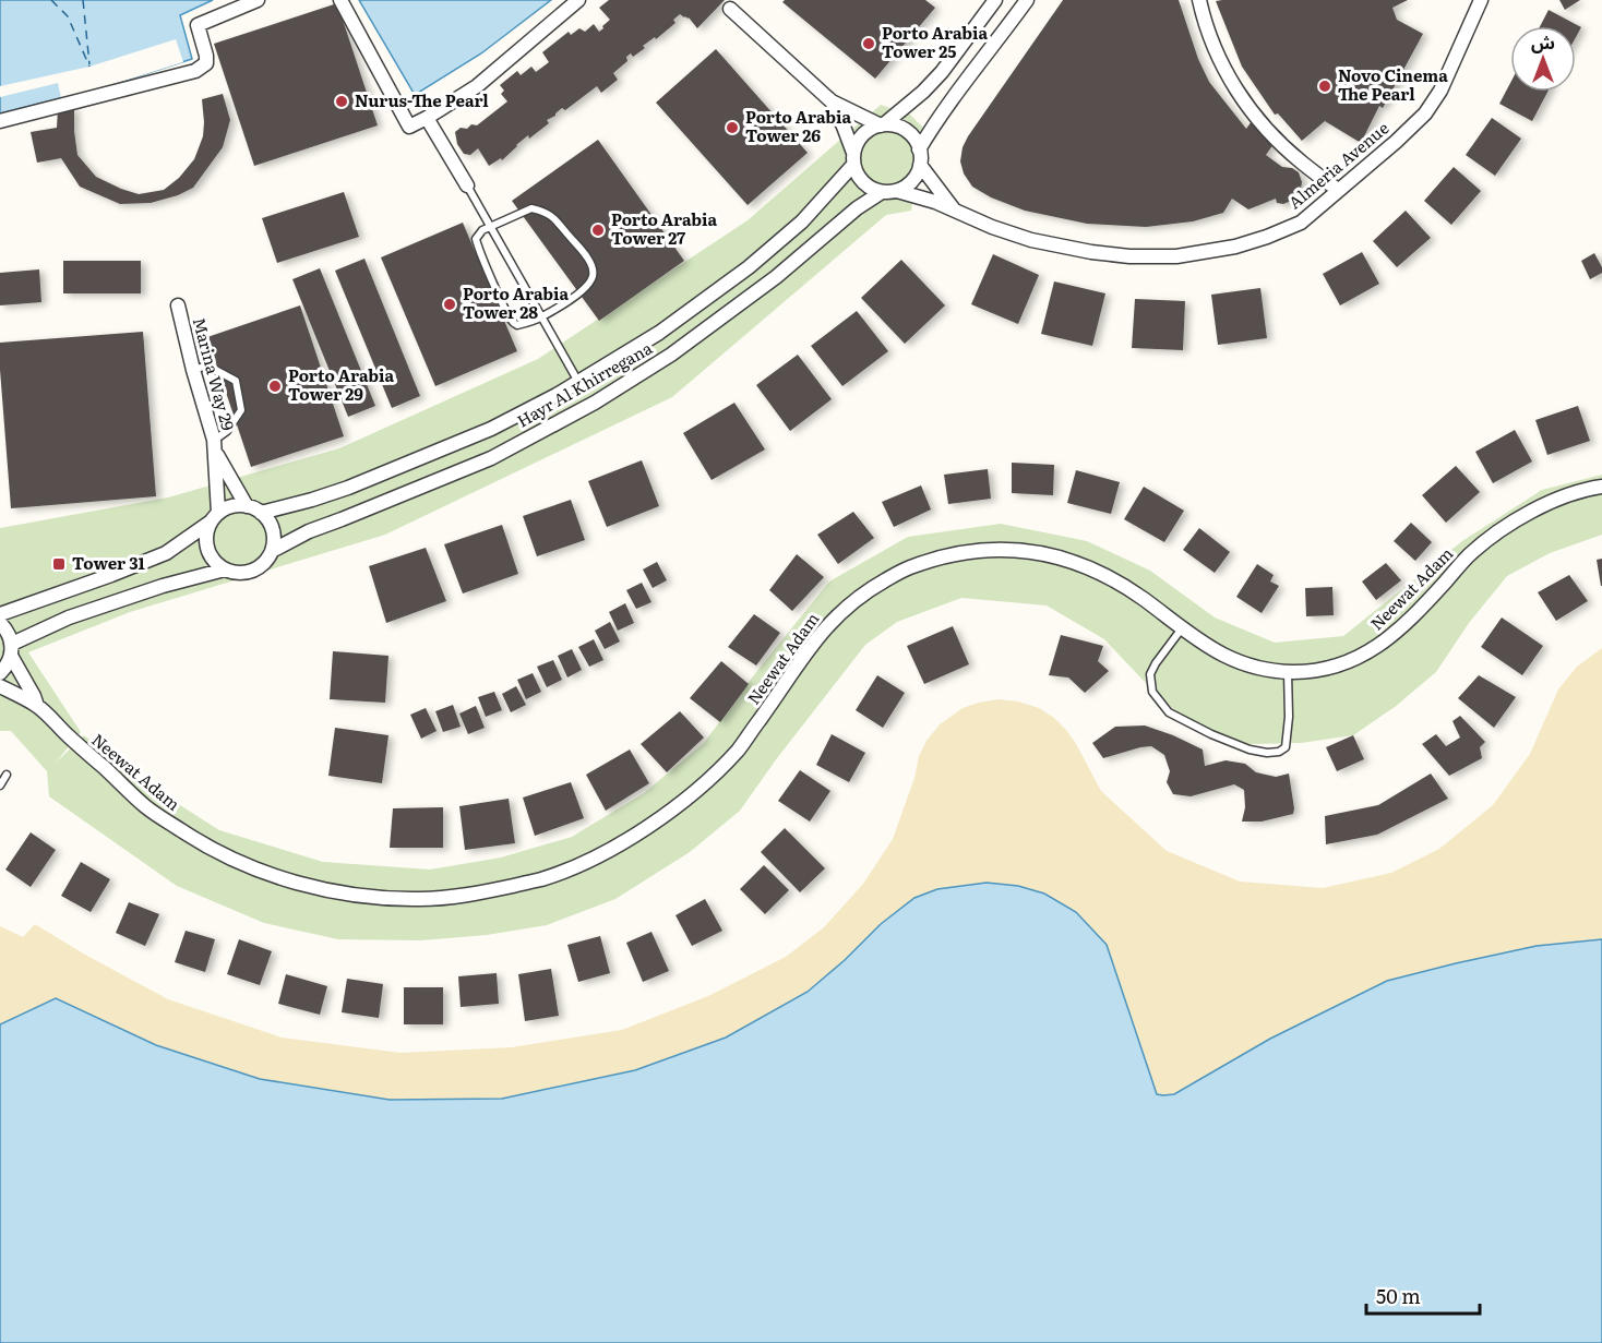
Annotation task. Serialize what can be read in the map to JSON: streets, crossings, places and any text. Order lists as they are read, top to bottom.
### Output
{
  "streets": {
    "street": [
      "Almeria Avenue",
      "Marina Way 29",
      "Hayr Al Khirregana",
      "Neewat Adam"
    ]
  },
  "crossings": [
    ["Almeria Avenue", "Hayr Al Khirregana"],
    ["Marina Way 29", "Hayr Al Khirregana"]
  ],
  "places": {
    "other": [
      "Porto Arabia Tower 25",
      "Novo Cinema The Pearl",
      "Nurus-The Pearl",
      "Porto Arabia Tower 26",
      "Porto Arabia Tower 27",
      "Porto Arabia Tower 28",
      "Porto Arabia Tower 29"
    ],
    "transit": ["Tower 31"]
  },
  "scale_bar": "50 m",
  "north": "top"
}
